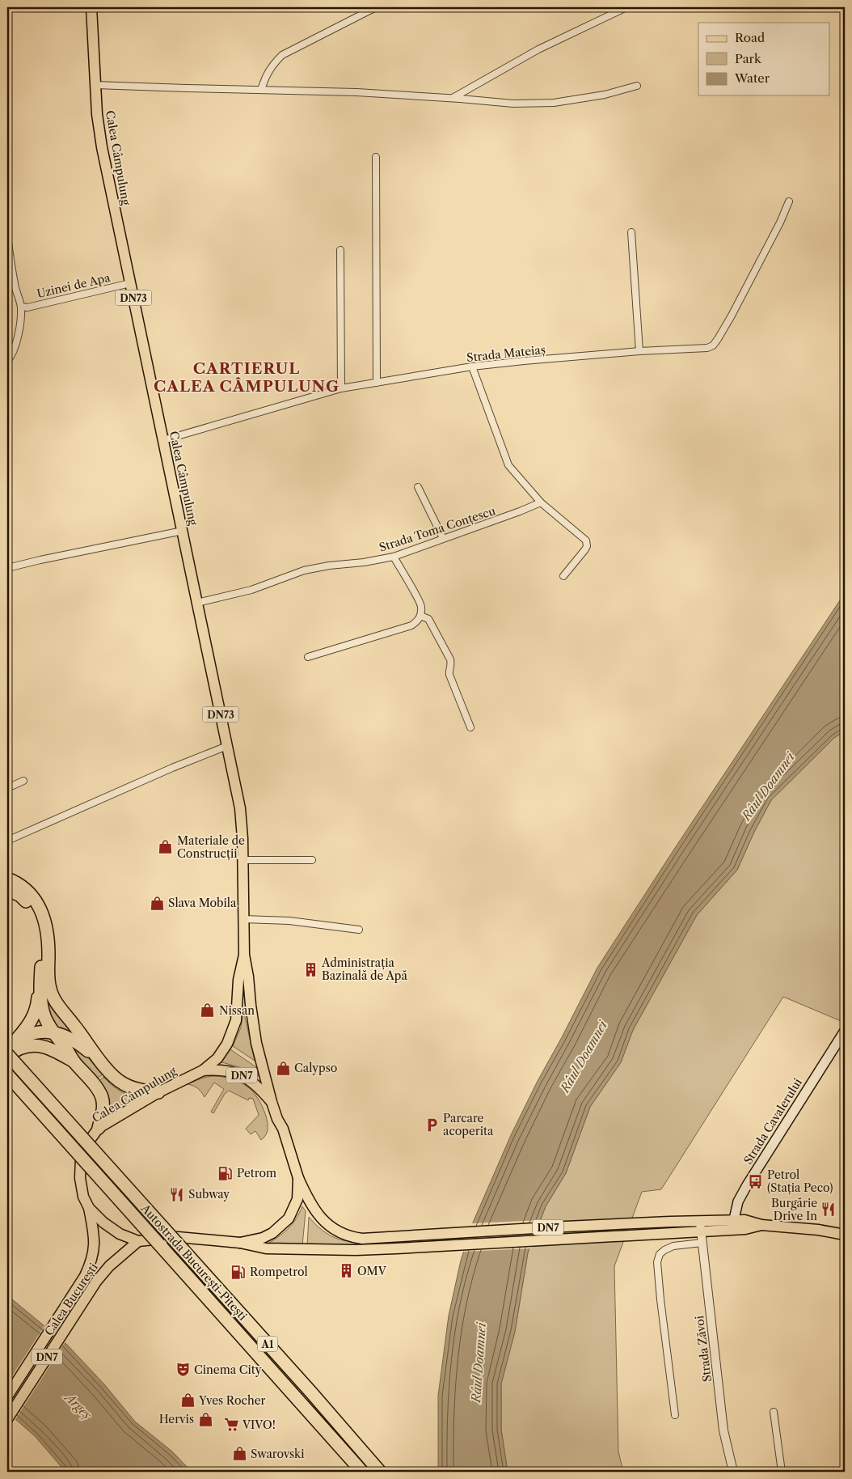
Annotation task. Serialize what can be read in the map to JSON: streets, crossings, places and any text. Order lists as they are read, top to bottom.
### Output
{
  "streets": {
    "highway": ["Autostrada București-Pitești", "A1"],
    "main road": [
      "Calea Câmpulung",
      "DN73",
      "DN7",
      "Strada Cavalerului",
      "Calea București"
    ],
    "street": [
      "Uzinei de Apa",
      "Strada Mateiaș",
      "Strada Toma Conțescu",
      "Strada Zăvoi"
    ]
  },
  "crossings": [
    ["Calea Câmpulung", "Uzinei de Apa"],
    ["Calea Câmpulung", "Strada Mateiaș"],
    ["Calea Câmpulung", "Strada Toma Conțescu"],
    ["Calea Câmpulung", "DN7"],
    ["Calea Câmpulung", "Calea București"],
    ["DN7", "Strada Cavalerului"],
    ["DN7", "Strada Zăvoi"]
  ],
  "districts": ["CARTIERUL CALEA CÂMPULUNG"],
  "water": ["Râul Doamnei", "Argeș"],
  "places": {
    "shop": [
      "Materiale de Construcții",
      "Slava Mobila",
      "Nissan",
      "Calypso",
      "Yves Rocher",
      "Hervis",
      "Swarovski"
    ],
    "building": ["Administrația Bazinală de Apă", "OMV"],
    "parking": ["Parcare acoperita"],
    "fuel station": ["Petrom", "Rompetrol"],
    "bus stop": ["Petrol (Stația Peco)"],
    "restaurant": ["Subway", "Burgărie Drive In"],
    "theatre": ["Cinema City"],
    "supermarket": ["VIVO!"]
  },
  "legend": ["Road", "Park", "Water"]
}
